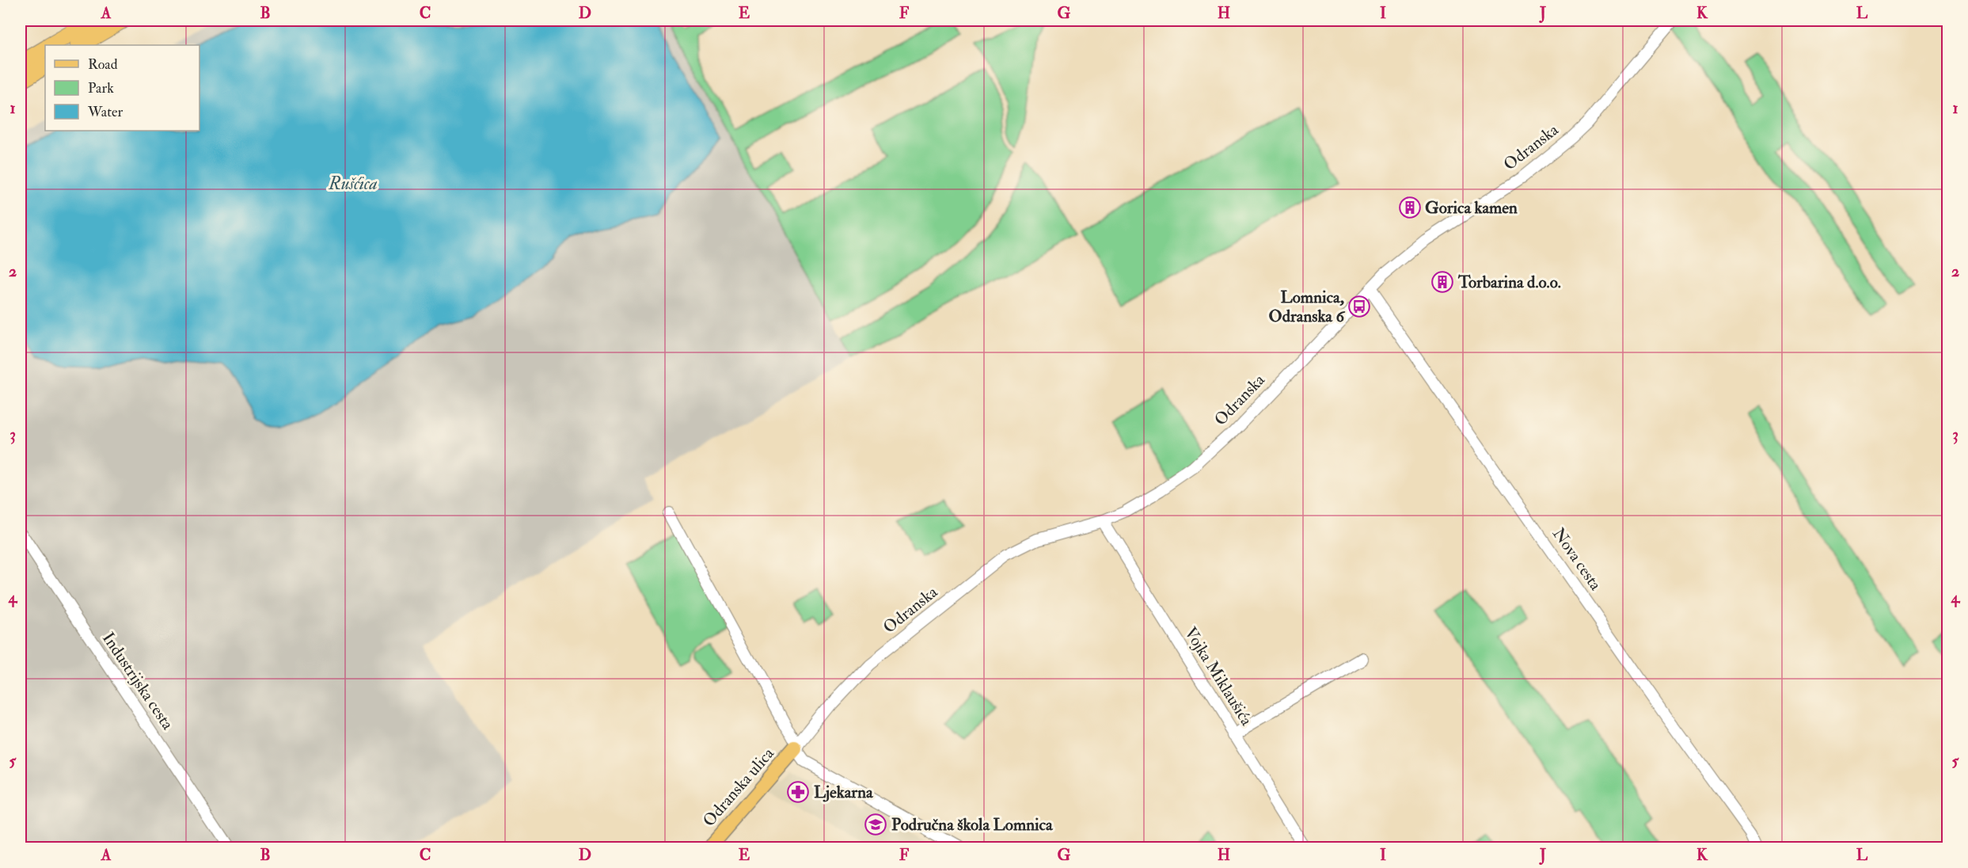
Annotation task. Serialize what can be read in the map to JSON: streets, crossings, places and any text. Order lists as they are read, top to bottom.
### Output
{
  "streets": {
    "main road": ["Odranska ulica"],
    "street": [
      "Odranska",
      "Nova cesta",
      "Vojka Miklaušića",
      "Industrijska cesta"
    ]
  },
  "crossings": [
    ["Odranska", "Nova cesta"],
    ["Odranska", "Vojka Miklaušića"],
    ["Odranska", "Odranska ulica"]
  ],
  "water": ["Rušćica"],
  "places": {
    "building": ["Gorica kamen", "Torbarina d.o.o."],
    "bus stop": ["Lomnica, Odranska 6"],
    "pharmacy": ["Ljekarna"],
    "school or university": ["Područna škola Lomnica"]
  },
  "legend": ["Road", "Park", "Water"],
  "grid": {
    "columns": [
      "A",
      "B",
      "C",
      "D",
      "E",
      "F",
      "G",
      "H",
      "I",
      "J",
      "K",
      "L"
    ],
    "rows": [
      "1",
      "2",
      "3",
      "4",
      "5"
    ]
  }
}
